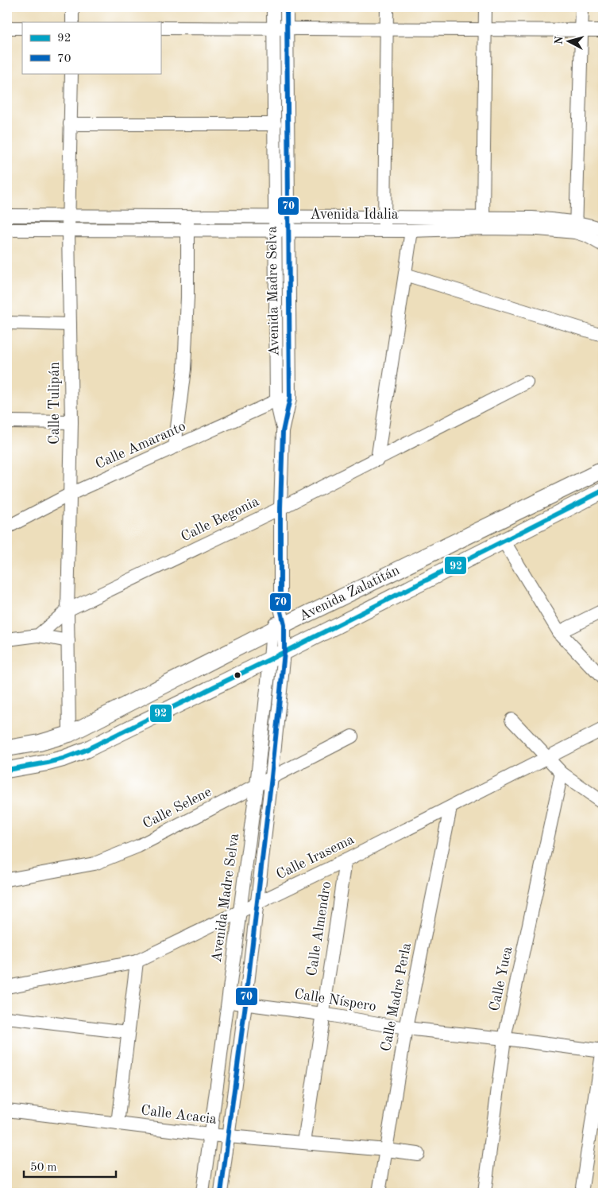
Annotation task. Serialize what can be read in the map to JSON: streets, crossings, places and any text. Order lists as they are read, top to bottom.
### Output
{
  "streets": {
    "street": [
      "Avenida Idalia",
      "Avenida Madre Selva",
      "Calle Tulipán",
      "Calle Amaranto",
      "Calle Begonia",
      "Avenida Zalatitán",
      "Calle Selene",
      "Calle Irasema",
      "Calle Almendro",
      "Calle Yuca",
      "Calle Madre Perla",
      "Calle Níspero",
      "Calle Acacia"
    ]
  },
  "crossings": [
    ["Avenida Idalia", "Avenida Madre Selva"],
    ["Avenida Idalia", "Calle Tulipán"],
    ["Avenida Madre Selva", "Calle Amaranto"],
    ["Avenida Madre Selva", "Calle Begonia"],
    ["Avenida Madre Selva", "Avenida Zalatitán"],
    ["Avenida Madre Selva", "Calle Selene"],
    ["Avenida Madre Selva", "Calle Irasema"],
    ["Avenida Madre Selva", "Calle Níspero"],
    ["Avenida Madre Selva", "Calle Acacia"],
    ["Calle Tulipán", "Calle Amaranto"],
    ["Calle Tulipán", "Calle Begonia"],
    ["Calle Tulipán", "Avenida Zalatitán"],
    ["Calle Irasema", "Calle Almendro"],
    ["Calle Irasema", "Calle Madre Perla"],
    ["Calle Almendro", "Calle Níspero"],
    ["Calle Almendro", "Calle Acacia"],
    ["Calle Yuca", "Calle Níspero"],
    ["Calle Madre Perla", "Calle Níspero"],
    ["Calle Madre Perla", "Calle Acacia"]
  ],
  "lines": ["transit line 70", "transit line 92"],
  "legend": ["92", "70"],
  "scale_bar": "50 m",
  "north": "left"
}
